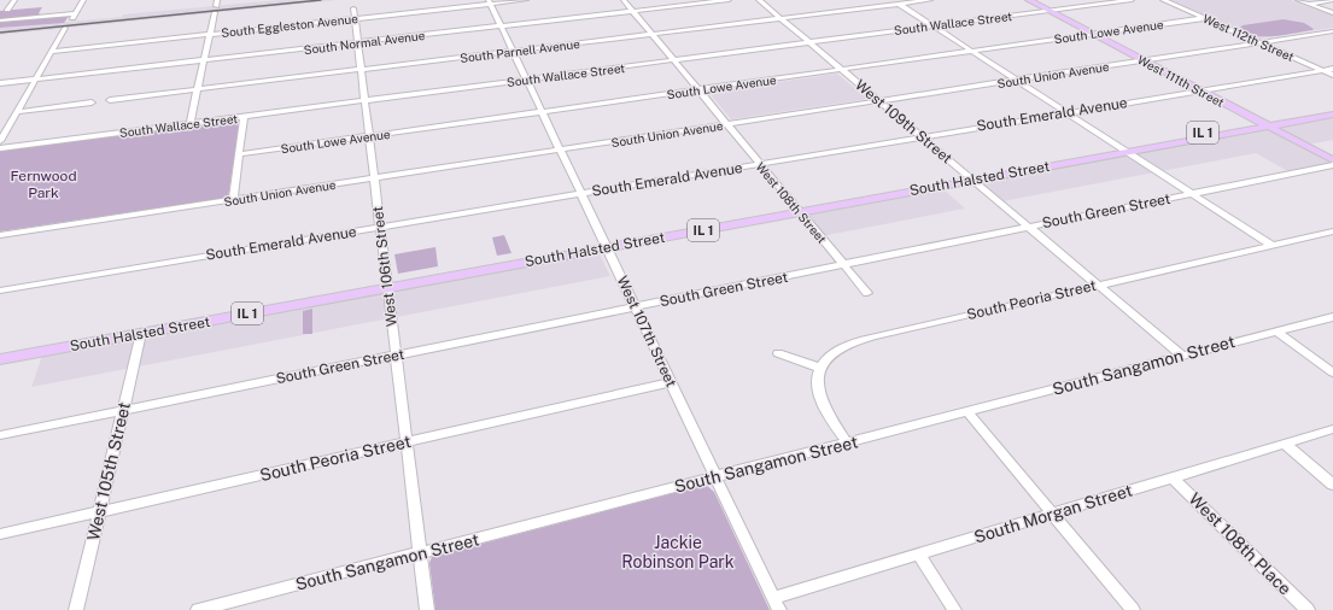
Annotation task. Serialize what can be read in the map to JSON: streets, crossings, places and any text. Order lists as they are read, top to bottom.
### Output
{
  "streets": {
    "main road": ["West 111th Street", "IL 1", "South Halsted Street"],
    "street": [
      "South Wallace Street",
      "South Eggleston Avenue",
      "South Lowe Avenue",
      "West 112th Street",
      "South Normal Avenue",
      "South Parnell Avenue",
      "South Union Avenue",
      "South Emerald Avenue",
      "West 109th Street",
      "West 108th Street",
      "South Green Street",
      "West 106th Street",
      "South Peoria Street",
      "West 107th Street",
      "South Sangamon Street",
      "West 105th Street",
      "South Morgan Street",
      "West 108th Place"
    ]
  },
  "crossings": [
    ["South Wallace Street", "West 111th Street"],
    ["South Wallace Street", "West 109th Street"],
    ["South Wallace Street", "West 108th Street"],
    ["South Wallace Street", "West 106th Street"],
    ["South Wallace Street", "West 107th Street"],
    ["South Eggleston Avenue", "West 106th Street"],
    ["South Eggleston Avenue", "West 107th Street"],
    ["South Lowe Avenue", "West 112th Street"],
    ["South Lowe Avenue", "West 111th Street"],
    ["South Lowe Avenue", "West 109th Street"],
    ["South Lowe Avenue", "West 108th Street"],
    ["South Lowe Avenue", "West 106th Street"],
    ["South Lowe Avenue", "West 107th Street"],
    ["West 112th Street", "South Union Avenue"],
    ["West 112th Street", "South Emerald Avenue"],
    ["South Normal Avenue", "West 108th Street"],
    ["South Normal Avenue", "West 106th Street"],
    ["South Normal Avenue", "West 107th Street"],
    ["South Parnell Avenue", "West 109th Street"],
    ["South Parnell Avenue", "West 108th Street"],
    ["South Parnell Avenue", "West 106th Street"],
    ["South Parnell Avenue", "West 107th Street"],
    ["South Union Avenue", "West 111th Street"],
    ["South Union Avenue", "West 109th Street"],
    ["South Union Avenue", "West 108th Street"],
    ["South Union Avenue", "West 106th Street"],
    ["South Union Avenue", "West 107th Street"],
    ["West 111th Street", "South Emerald Avenue"],
    ["West 111th Street", "South Halsted Street"],
    ["South Emerald Avenue", "West 109th Street"],
    ["South Emerald Avenue", "West 108th Street"],
    ["South Emerald Avenue", "West 106th Street"],
    ["South Emerald Avenue", "West 107th Street"],
    ["West 109th Street", "South Halsted Street"],
    ["West 109th Street", "South Green Street"],
    ["West 109th Street", "South Peoria Street"],
    ["West 109th Street", "South Sangamon Street"],
    ["South Halsted Street", "West 108th Street"],
    ["South Halsted Street", "West 106th Street"],
    ["South Halsted Street", "West 107th Street"],
    ["South Halsted Street", "West 105th Street"],
    ["West 108th Street", "South Green Street"],
    ["South Green Street", "West 106th Street"],
    ["South Green Street", "West 107th Street"],
    ["South Green Street", "West 105th Street"],
    ["West 106th Street", "South Peoria Street"],
    ["West 106th Street", "South Sangamon Street"],
    ["South Peoria Street", "West 107th Street"],
    ["South Peoria Street", "West 105th Street"],
    ["West 107th Street", "South Sangamon Street"],
    ["West 107th Street", "South Morgan Street"],
    ["South Morgan Street", "West 108th Place"]
  ],
  "parks": ["Fernwood Park", "Jackie Robinson Park"]
}
